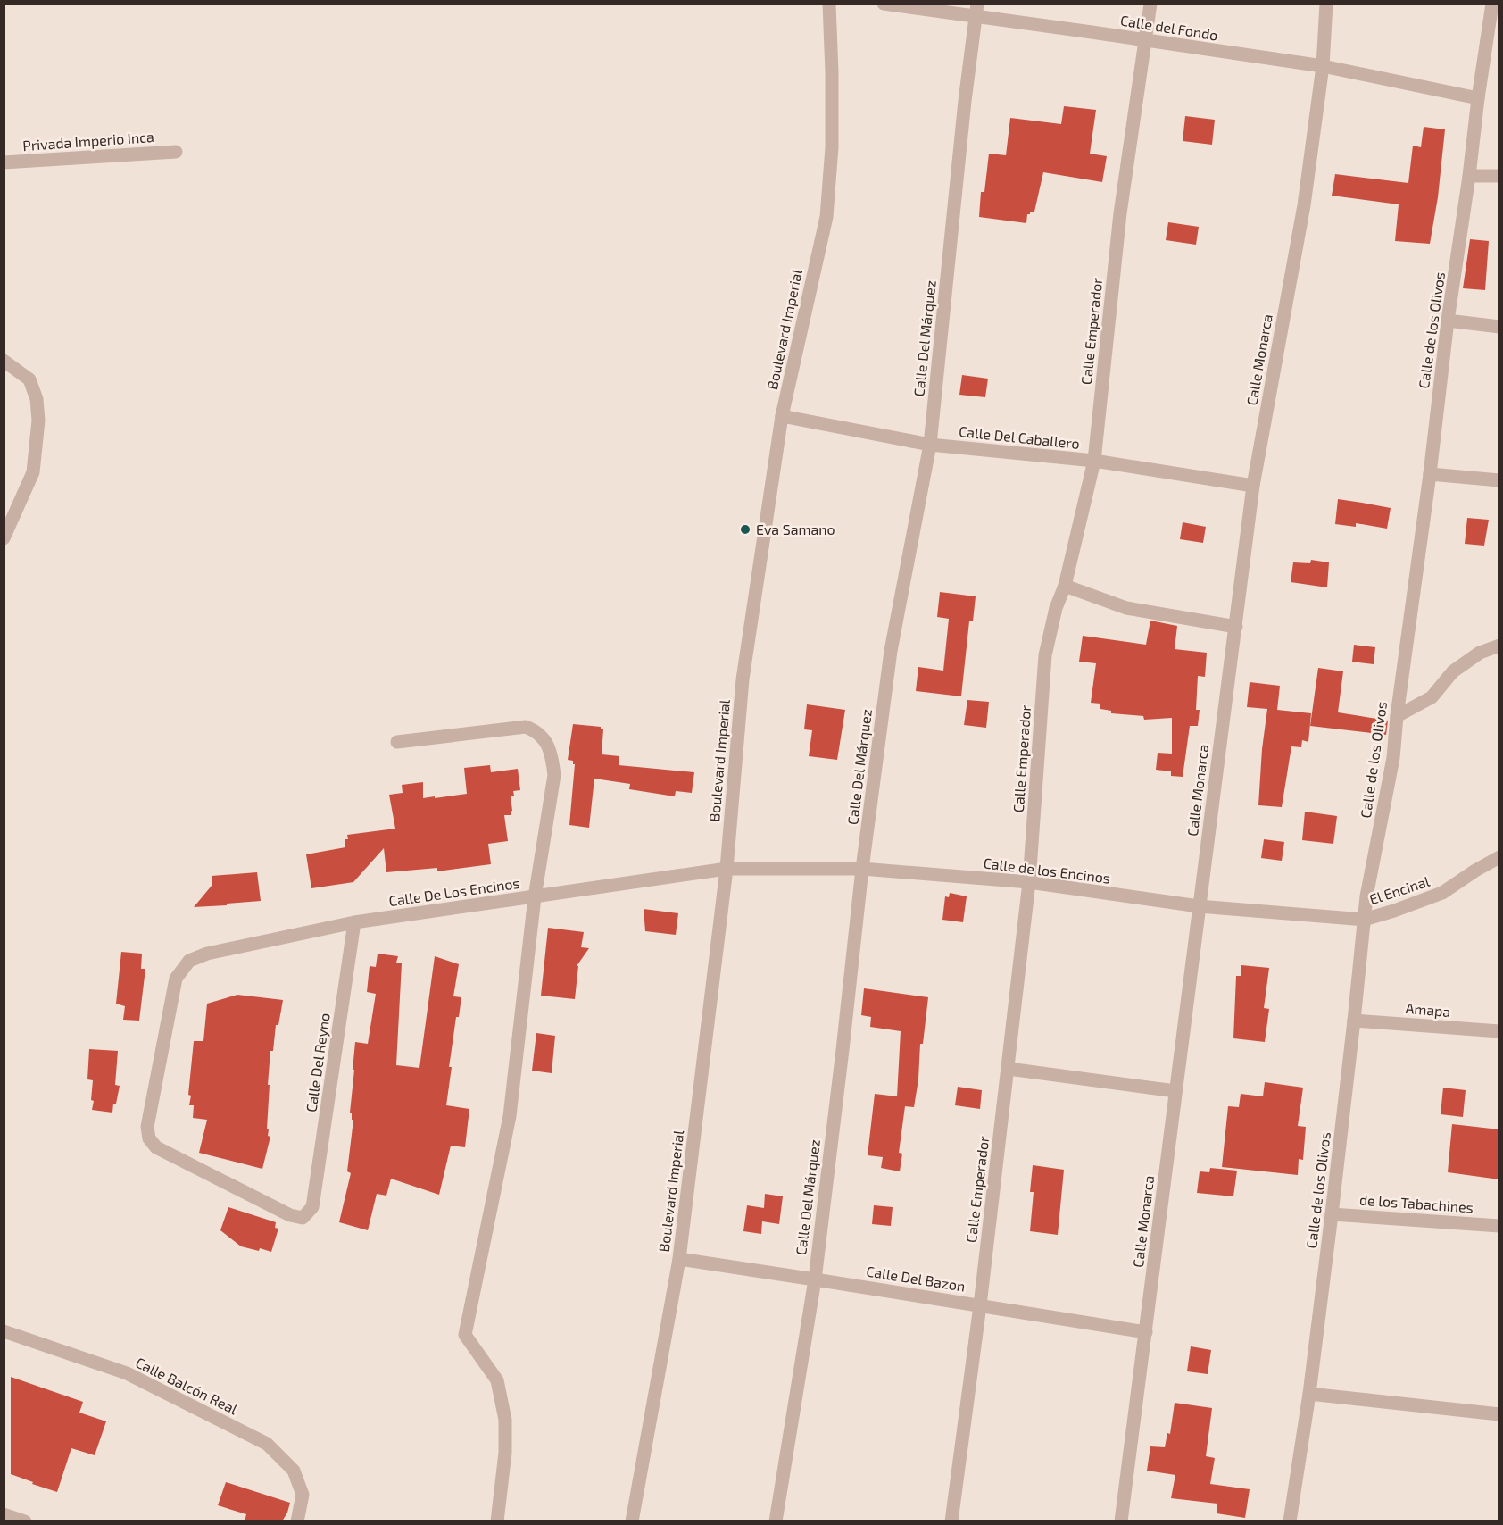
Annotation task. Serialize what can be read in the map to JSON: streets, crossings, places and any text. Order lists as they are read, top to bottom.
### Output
{
  "streets": {
    "street": [
      "Calle del Fondo",
      "Privada Imperio Inca",
      "Boulevard Imperial",
      "Calle de los Olivos",
      "Calle Emperador",
      "Calle Del Márquez",
      "Calle Monarca",
      "Calle Del Caballero",
      "Calle de los Encinos",
      "El Encinal",
      "Calle De Los Encinos",
      "Amapa",
      "Calle Del Reyno",
      "de los Tabachines",
      "Calle Del Bazon",
      "Calle Balcón Real"
    ]
  },
  "crossings": [
    ["Calle del Fondo", "Calle de los Olivos"],
    ["Calle del Fondo", "Calle Emperador"],
    ["Calle del Fondo", "Calle Del Márquez"],
    ["Calle del Fondo", "Calle Monarca"],
    ["Boulevard Imperial", "Calle Del Caballero"],
    ["Boulevard Imperial", "Calle de los Encinos"],
    ["Boulevard Imperial", "Calle De Los Encinos"],
    ["Boulevard Imperial", "Calle Del Bazon"],
    ["Calle de los Olivos", "Calle de los Encinos"],
    ["Calle de los Olivos", "El Encinal"],
    ["Calle de los Olivos", "Amapa"],
    ["Calle de los Olivos", "de los Tabachines"],
    ["Calle Emperador", "Calle Del Caballero"],
    ["Calle Emperador", "Calle de los Encinos"],
    ["Calle Emperador", "Calle Del Bazon"],
    ["Calle Del Márquez", "Calle Del Caballero"],
    ["Calle Del Márquez", "Calle de los Encinos"],
    ["Calle Del Márquez", "Calle Del Bazon"],
    ["Calle Monarca", "Calle Del Caballero"],
    ["Calle Monarca", "Calle de los Encinos"],
    ["Calle Monarca", "Calle Del Bazon"],
    ["Calle de los Encinos", "El Encinal"],
    ["Calle de los Encinos", "Calle De Los Encinos"],
    ["Calle De Los Encinos", "Calle Del Reyno"]
  ],
  "places": ["Eva Samano"]
}
